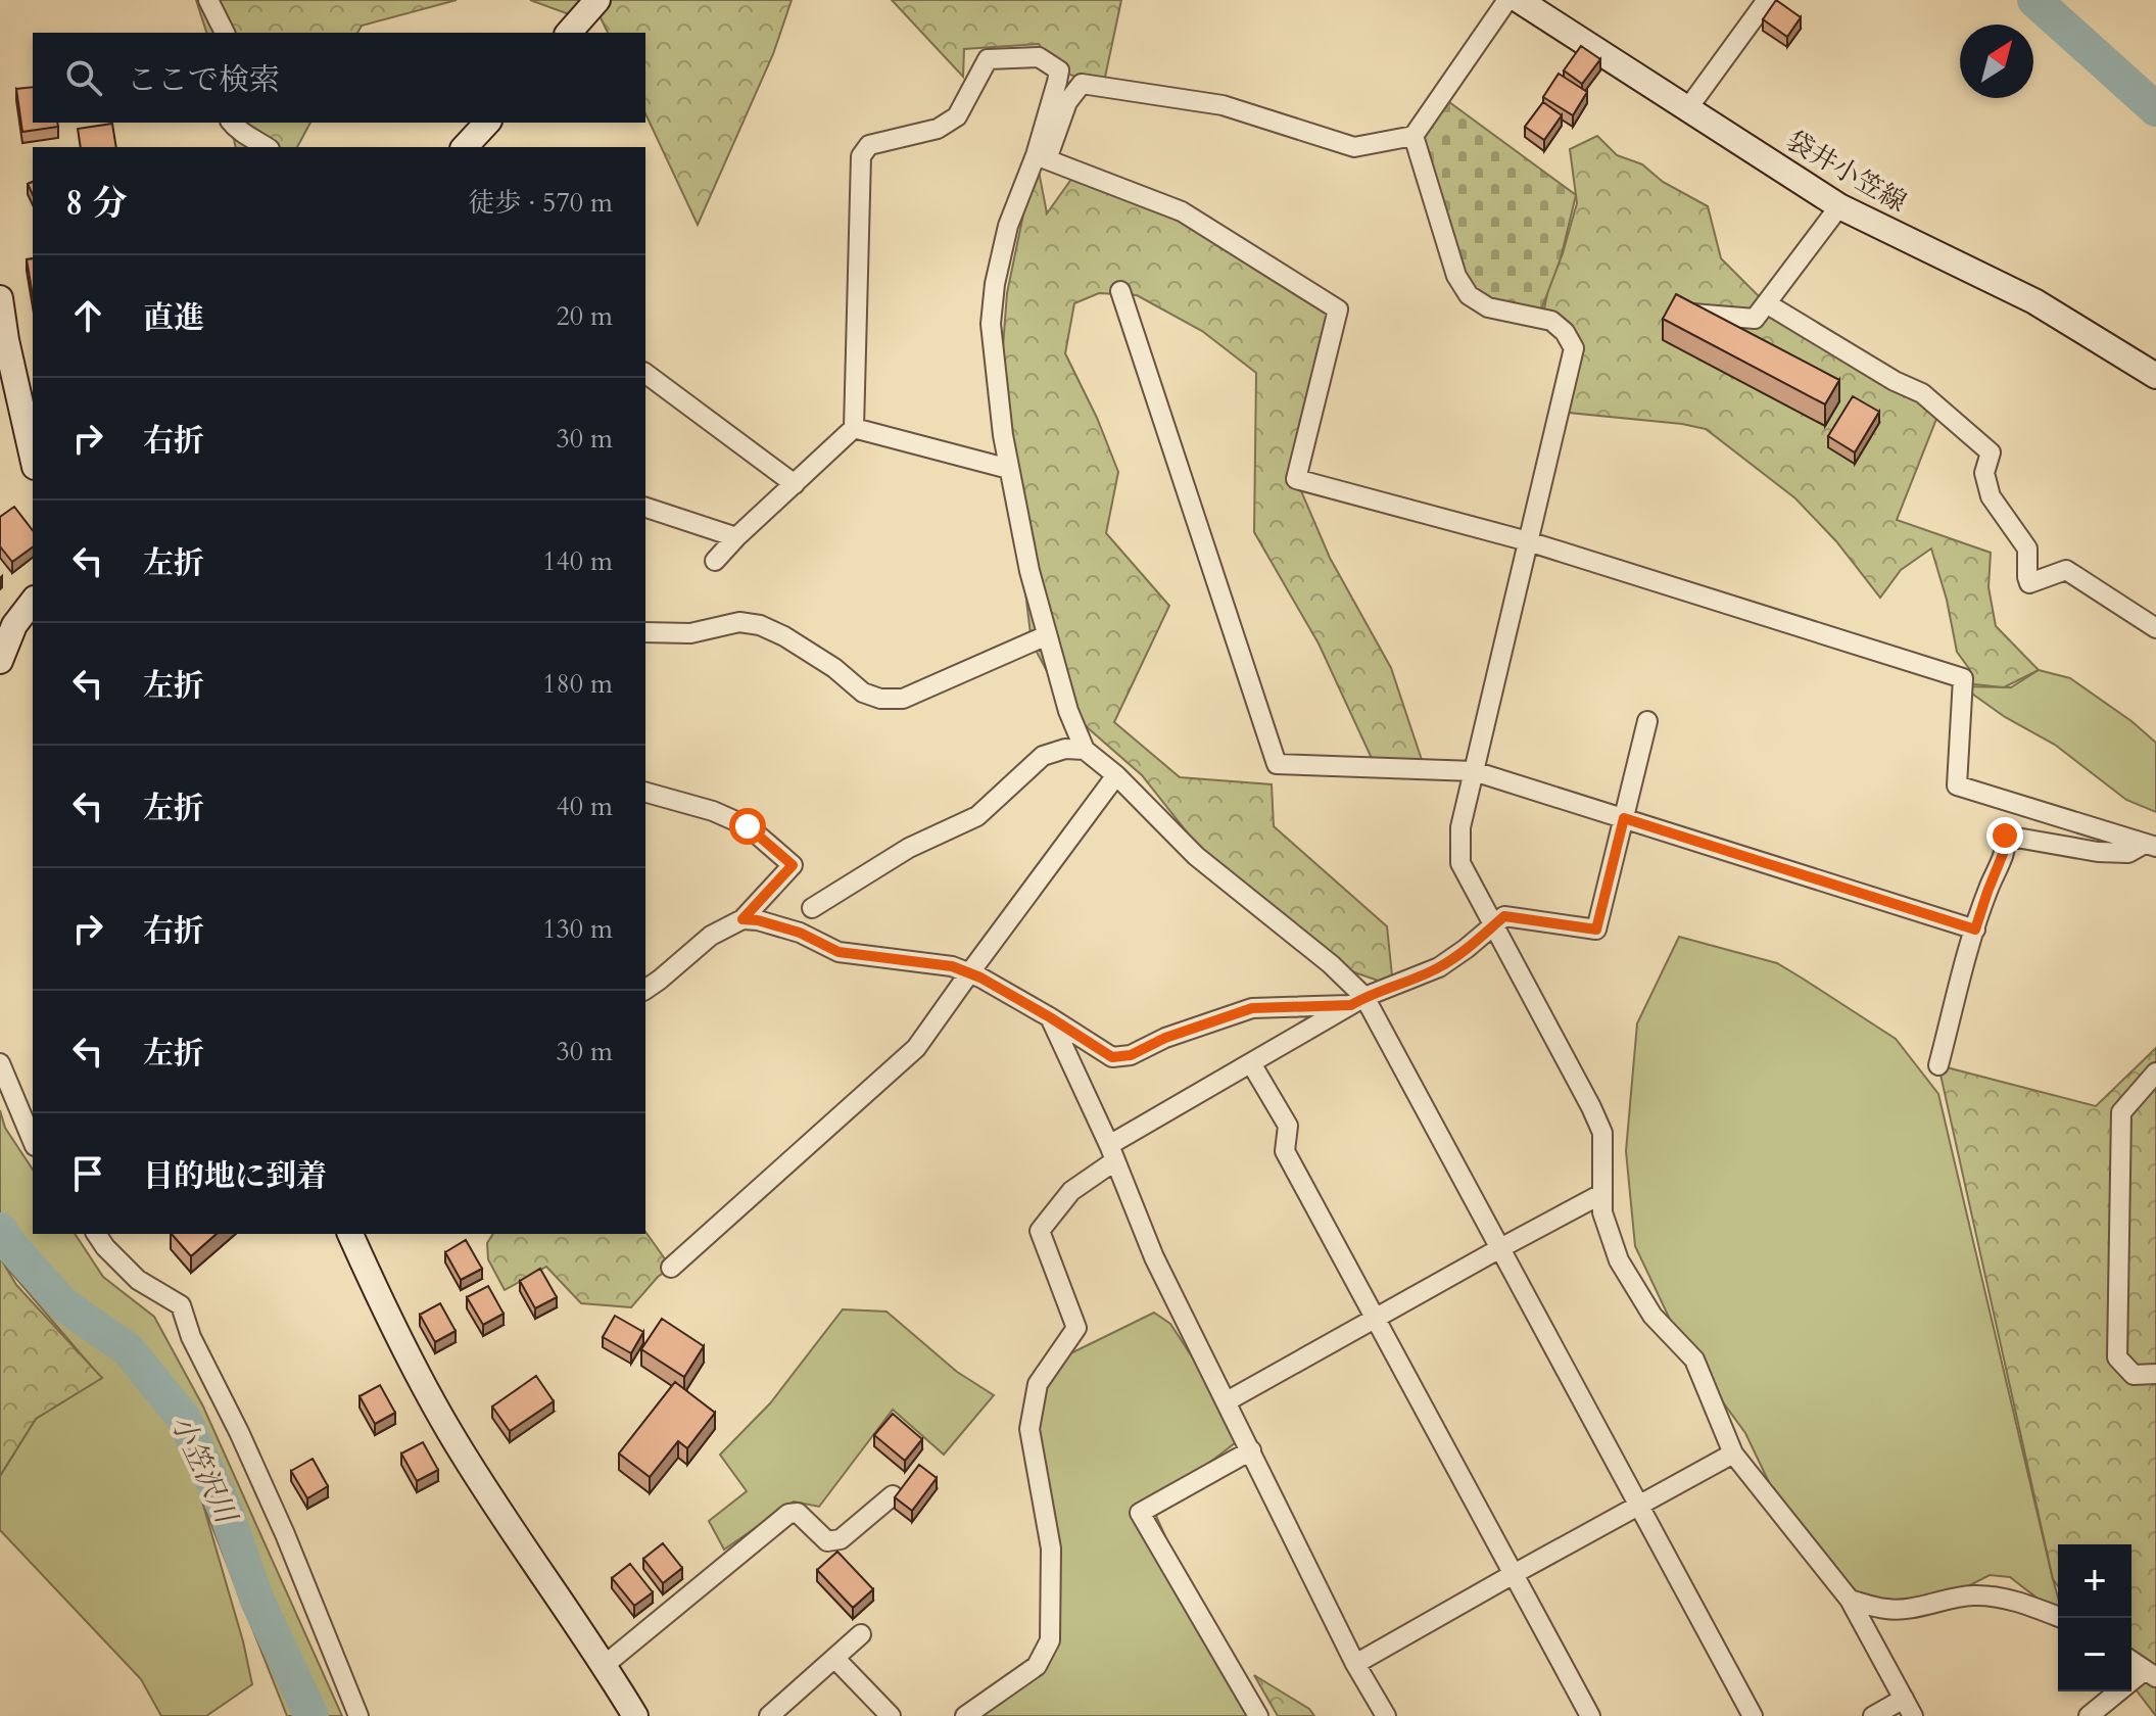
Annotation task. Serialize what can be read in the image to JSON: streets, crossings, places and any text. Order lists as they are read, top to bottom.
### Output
{
  "streets": {
    "street": ["袋井小笠線"]
  },
  "water": ["小笠沢川"],
  "north": "top right",
  "page": {
    "search": "ここで検索",
    "heading": ["8 分", "徒歩 · 570 m"],
    "list": [
      ["直進", "20 m"],
      ["右折", "30 m"],
      ["左折", "140 m"],
      ["左折", "180 m"],
      ["左折", "40 m"],
      ["右折", "130 m"],
      ["左折", "30 m"],
      "目的地に到着"
    ],
    "map_buttons": ["+", "−"]
  }
}
